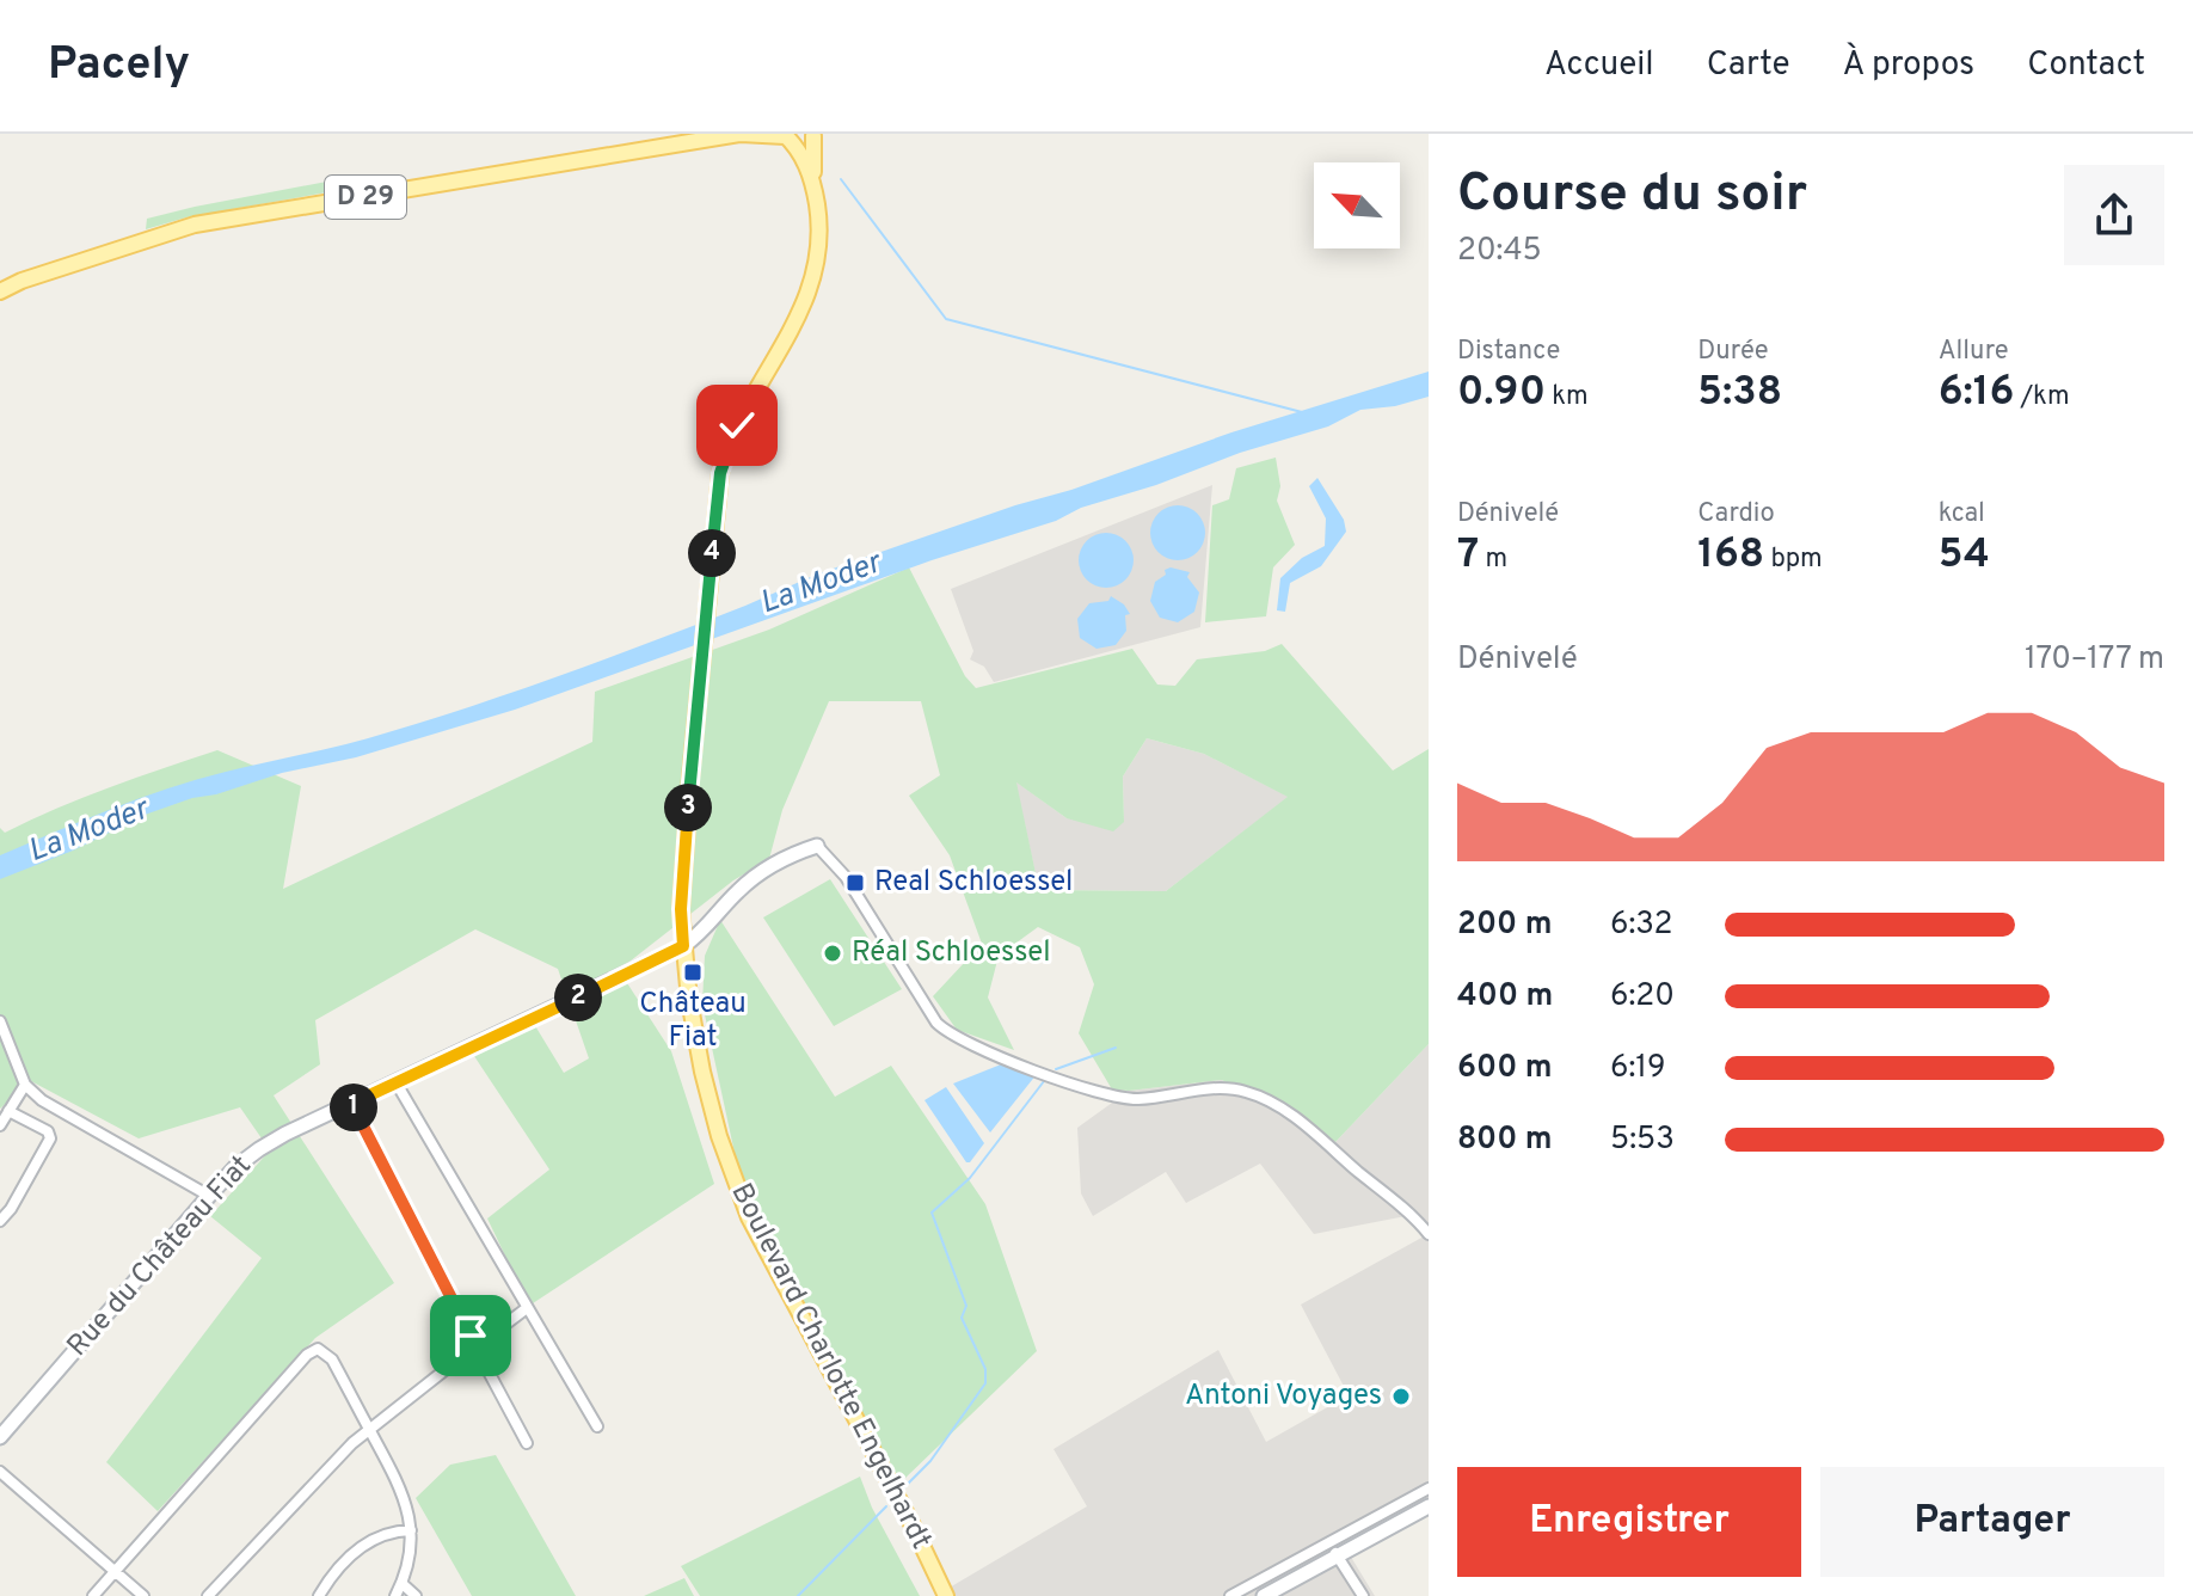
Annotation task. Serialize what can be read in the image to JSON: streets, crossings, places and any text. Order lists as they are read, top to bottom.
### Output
{
  "streets": {
    "main road": ["D 29", "Boulevard Charlotte Engelhardt"],
    "street": ["Rue du Château Fiat"]
  },
  "crossings": [
    ["D 29", "Boulevard Charlotte Engelhardt"],
    ["Rue du Château Fiat", "Boulevard Charlotte Engelhardt"]
  ],
  "water": ["La Moder"],
  "places": {
    "transit": ["Real Schloessel", "Château Fiat"],
    "other": ["Réal Schloessel", "Antoni Voyages"]
  },
  "north": "top left",
  "page": {
    "header": "Pacely",
    "nav": [
      "Accueil",
      "Carte",
      "À propos",
      "Contact"
    ],
    "heading": ["Course du soir", "20:45"],
    "stats": [
      ["Distance", "0.90 km"],
      ["Durée", "5:38"],
      ["Allure", "6:16 /km"],
      ["Dénivelé", "7 m"],
      ["Cardio", "168 bpm"],
      ["kcal", "54"]
    ],
    "pins": [
      "4",
      "3",
      "2",
      "1"
    ],
    "chart": ["Dénivelé", "170–177 m"],
    "list": [
      {
        "name": "200 m",
        "note": "6:32"
      },
      {
        "name": "400 m",
        "note": "6:20"
      },
      {
        "name": "600 m",
        "note": "6:19"
      },
      {
        "name": "800 m",
        "note": "5:53"
      }
    ],
    "buttons": ["Enregistrer", "Partager"]
  }
}
